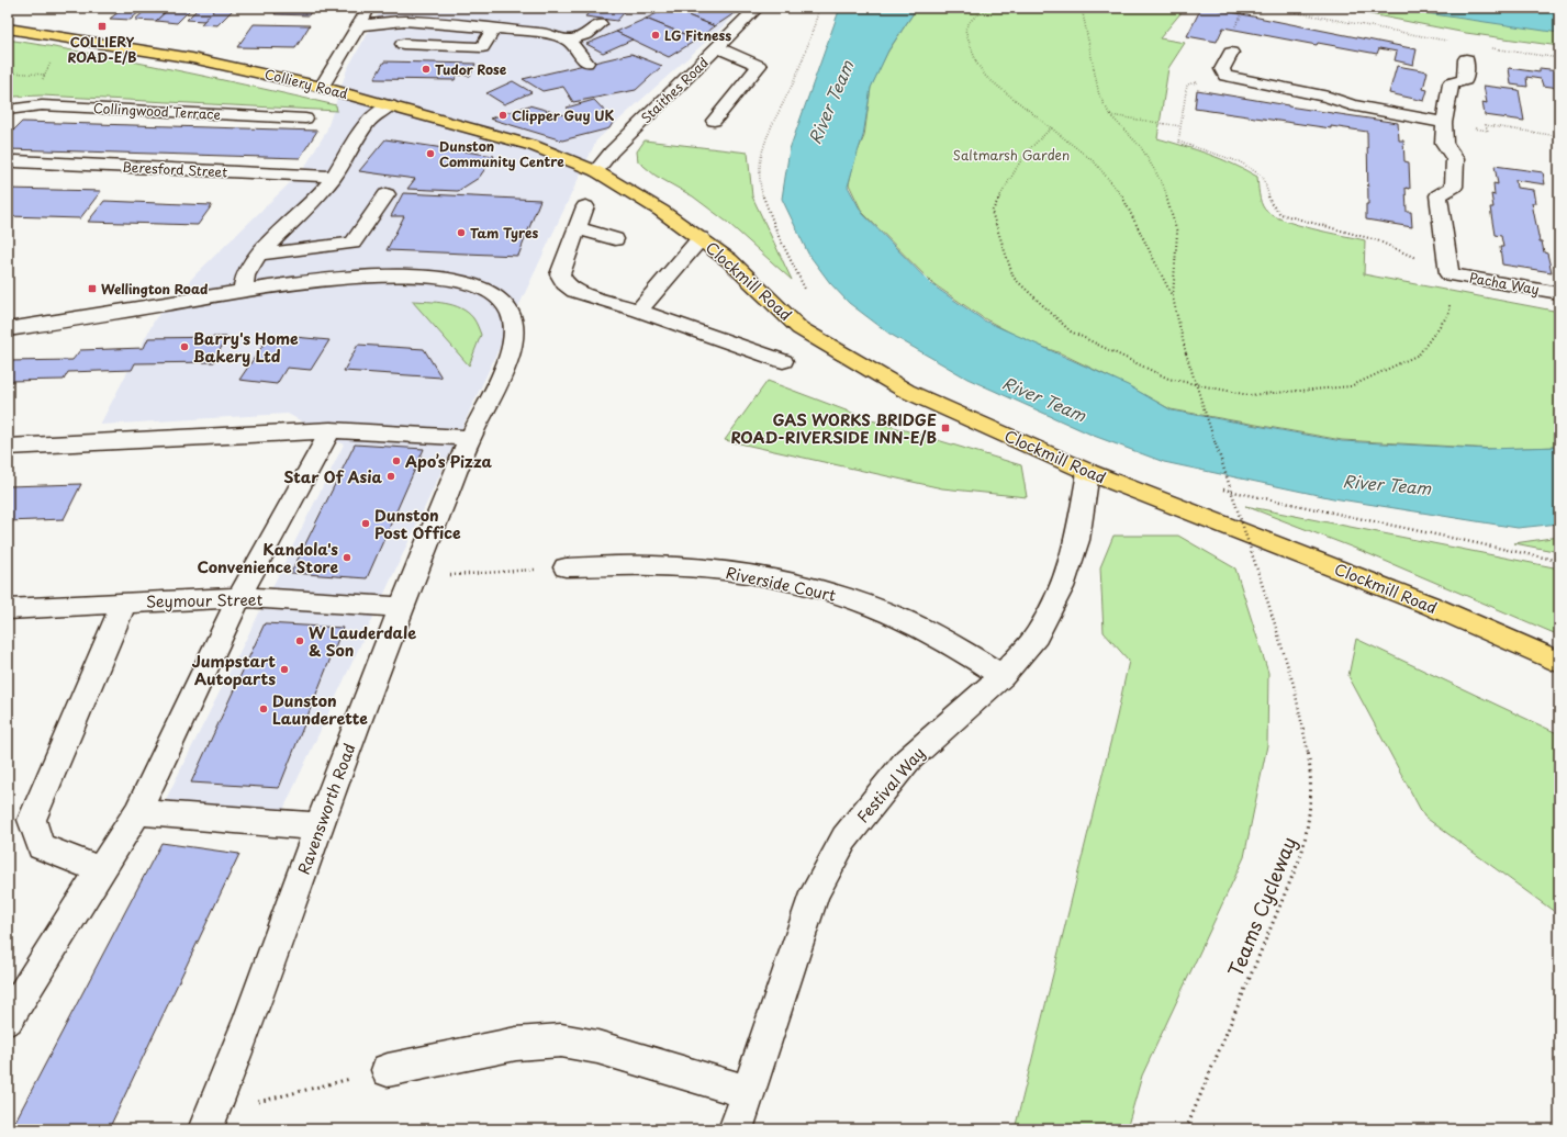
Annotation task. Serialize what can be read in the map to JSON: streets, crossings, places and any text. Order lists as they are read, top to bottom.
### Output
{
  "streets": {
    "main road": ["Colliery Road", "Clockmill Road"],
    "street": [
      "Staithes Road",
      "Collingwood Terrace",
      "Beresford Street",
      "Pacha Way",
      "Riverside Court",
      "Seymour Street",
      "Festival Way",
      "Ravensworth Road"
    ],
    "path": ["Teams Cycleway"]
  },
  "crossings": [
    ["Colliery Road", "Staithes Road"],
    ["Colliery Road", "Clockmill Road"],
    ["Staithes Road", "Clockmill Road"],
    ["Clockmill Road", "Festival Way"],
    ["Riverside Court", "Festival Way"],
    ["Seymour Street", "Ravensworth Road"]
  ],
  "water": ["River Team"],
  "parks": ["Saltmarsh Garden"],
  "places": {
    "transit": ["COLLIERY ROAD-E/B", "Wellington Road", "GAS WORKS BRIDGE ROAD-RIVERSIDE INN-E/B"],
    "other": [
      "LG Fitness",
      "Tudor Rose",
      "Clipper Guy UK",
      "Dunston Community Centre",
      "Tam Tyres",
      "Barry's Home Bakery Ltd",
      "Apo’s Pizza",
      "Star Of Asia",
      "Dunston Post Office",
      "Kandola's Convenience Store",
      "W Lauderdale & Son",
      "Jumpstart Autoparts",
      "Dunston Launderette"
    ]
  }
}
